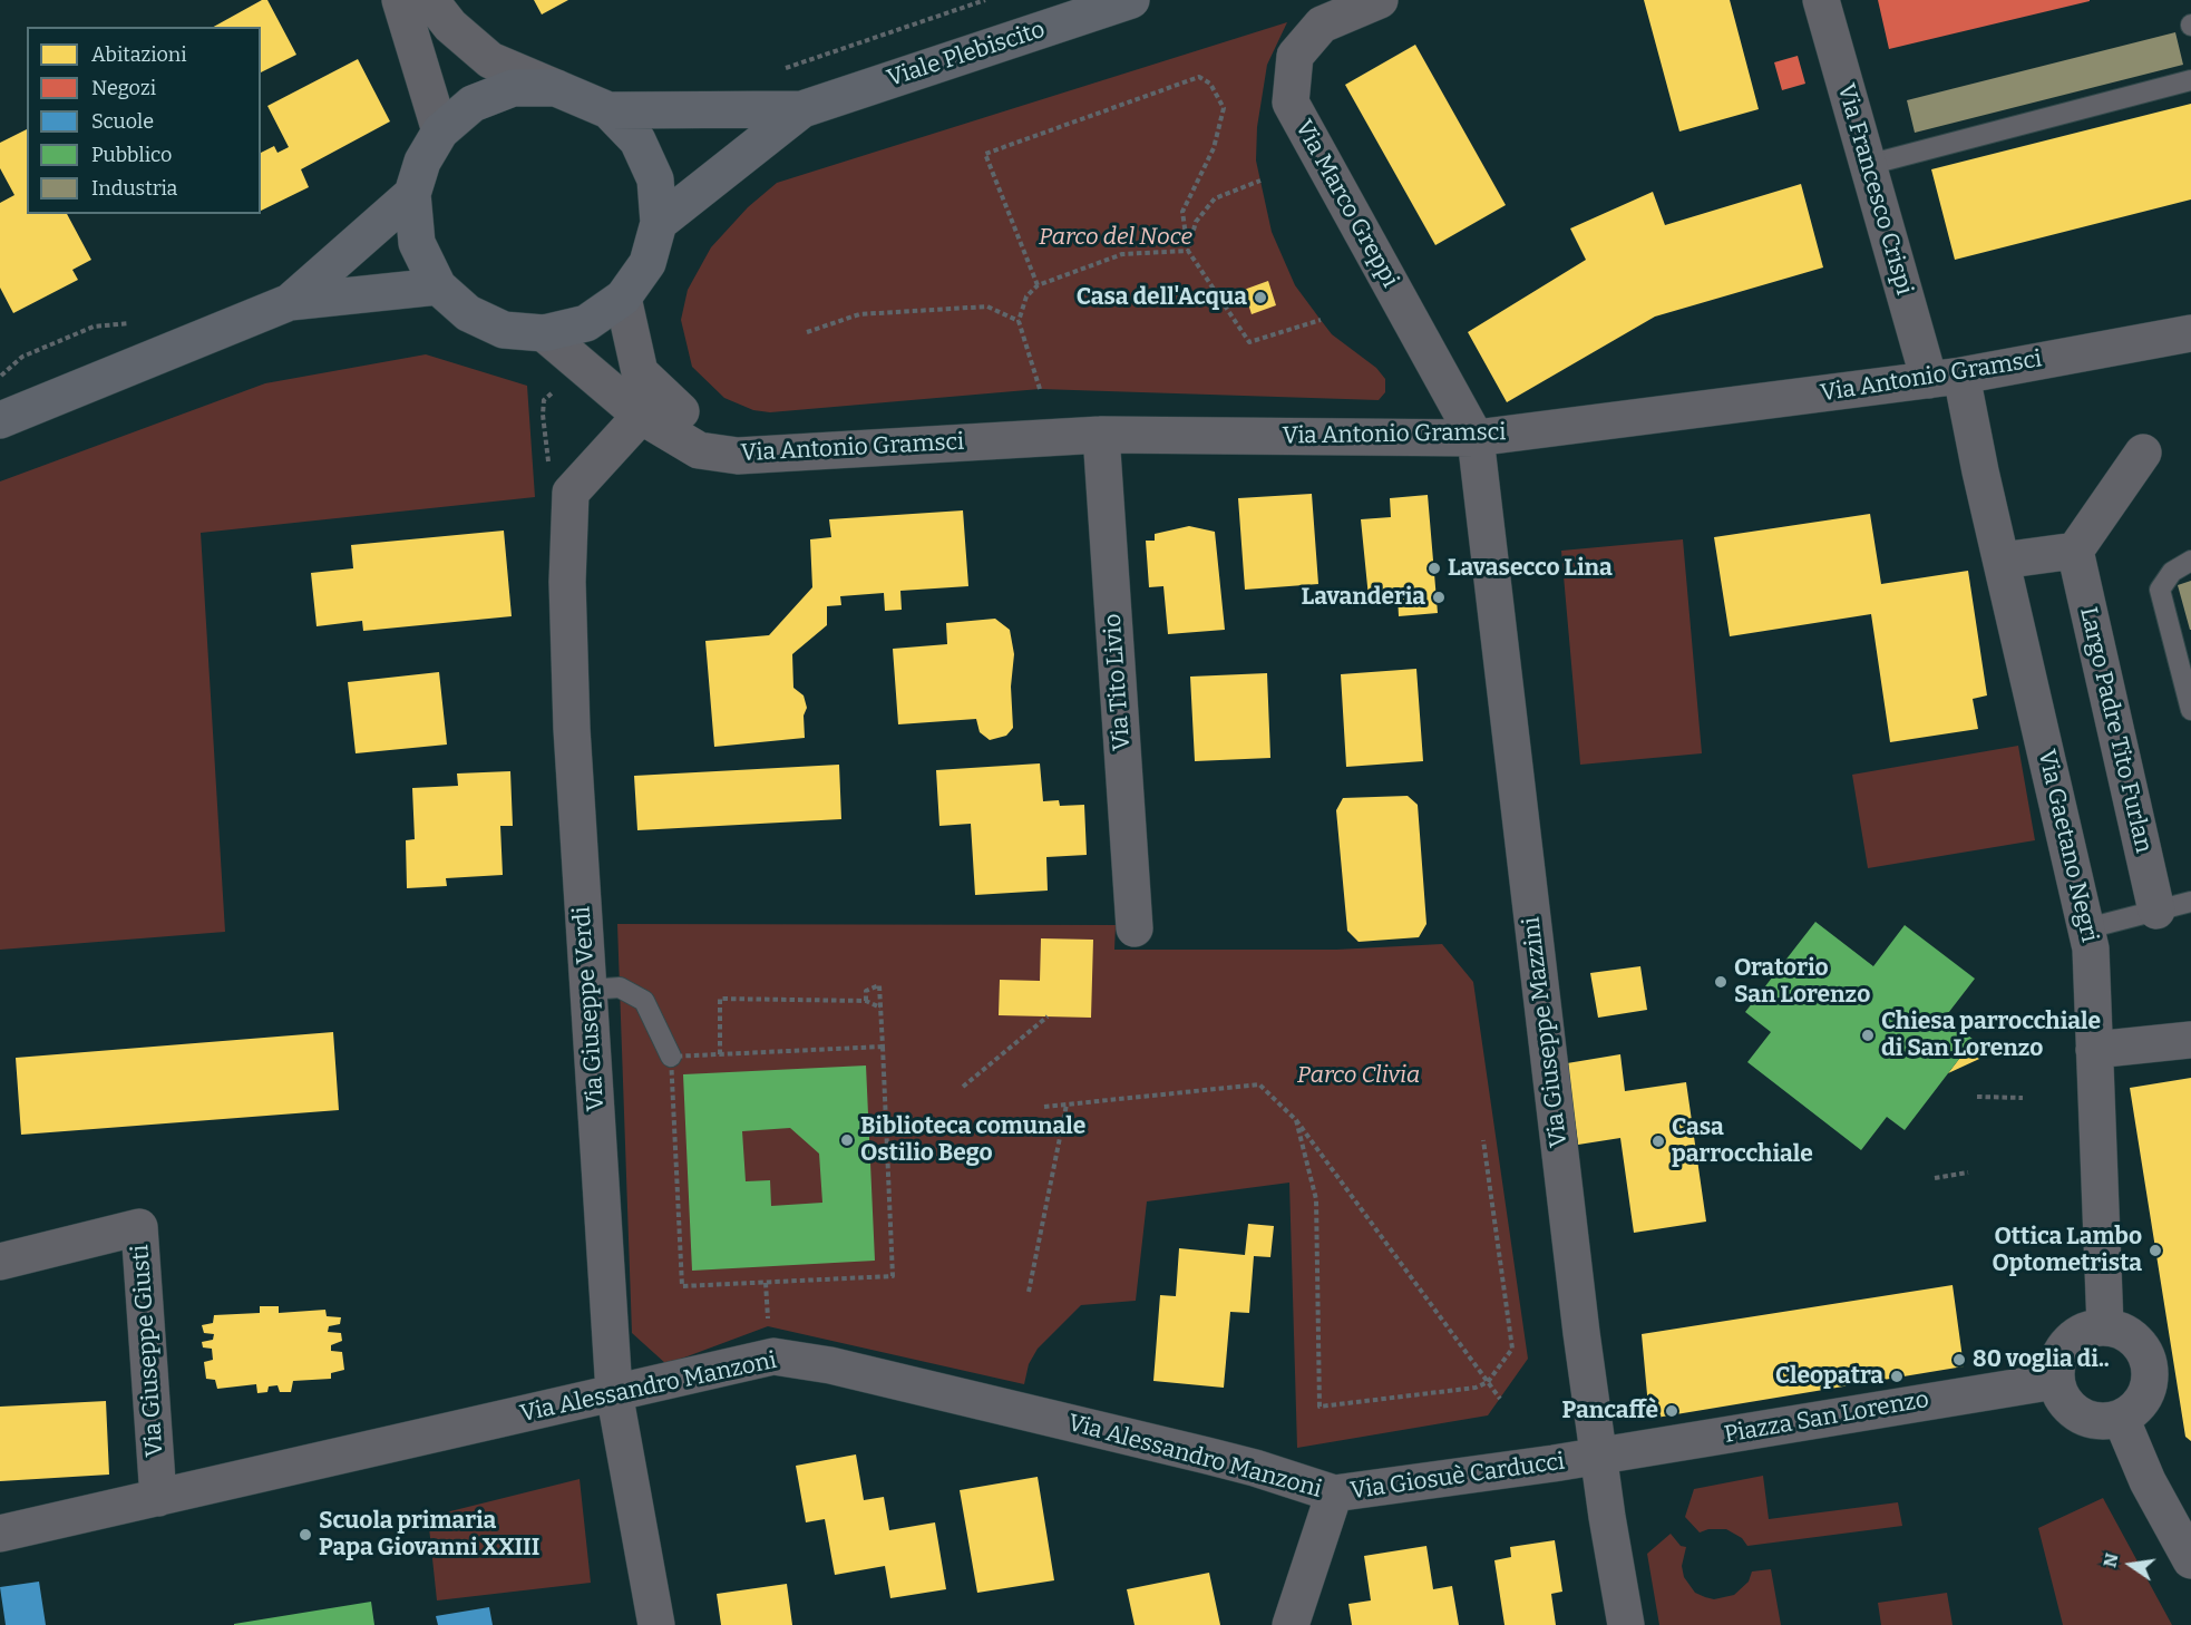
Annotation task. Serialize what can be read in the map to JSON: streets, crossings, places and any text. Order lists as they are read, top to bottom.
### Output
{
  "streets": {
    "main road": ["Viale Plebiscito"],
    "street": [
      "Via Francesco Crispi",
      "Via Marco Greppi",
      "Via Antonio Gramsci",
      "Via Tito Livio",
      "Largo Padre Tito Furlan",
      "Via Gaetano Negri",
      "Via Giuseppe Verdi",
      "Via Giuseppe Mazzini",
      "Via Giuseppe Giusti",
      "Via Alessandro Manzoni",
      "Piazza San Lorenzo",
      "Via Giosuè Carducci"
    ]
  },
  "crossings": [
    ["Via Francesco Crispi", "Via Antonio Gramsci"],
    ["Via Francesco Crispi", "Via Gaetano Negri"],
    ["Via Marco Greppi", "Via Antonio Gramsci"],
    ["Via Marco Greppi", "Via Giuseppe Mazzini"],
    ["Via Antonio Gramsci", "Via Tito Livio"],
    ["Via Antonio Gramsci", "Via Gaetano Negri"],
    ["Via Antonio Gramsci", "Via Giuseppe Verdi"],
    ["Via Antonio Gramsci", "Via Giuseppe Mazzini"],
    ["Via Gaetano Negri", "Piazza San Lorenzo"],
    ["Via Giuseppe Verdi", "Via Alessandro Manzoni"],
    ["Via Giuseppe Mazzini", "Piazza San Lorenzo"],
    ["Via Giuseppe Mazzini", "Via Giosuè Carducci"],
    ["Via Giuseppe Giusti", "Via Alessandro Manzoni"],
    ["Via Alessandro Manzoni", "Via Giosuè Carducci"],
    ["Piazza San Lorenzo", "Via Giosuè Carducci"]
  ],
  "parks": ["Parco del Noce", "Parco Clivia"],
  "places": [
    "Casa dell'Acqua",
    "Lavasecco Lina",
    "Lavanderia",
    "Oratorio San Lorenzo",
    "Chiesa parrocchiale di San Lorenzo",
    "Biblioteca comunale Ostilio Bego",
    "Casa parrocchiale",
    "Ottica Lambo Optometrista",
    "80 voglia di..",
    "Cleopatra",
    "Pancaffè",
    "Scuola primaria Papa Giovanni XXIII"
  ],
  "legend": [
    "Abitazioni",
    "Negozi",
    "Scuole",
    "Pubblico",
    "Industria"
  ],
  "north": "left"
}
